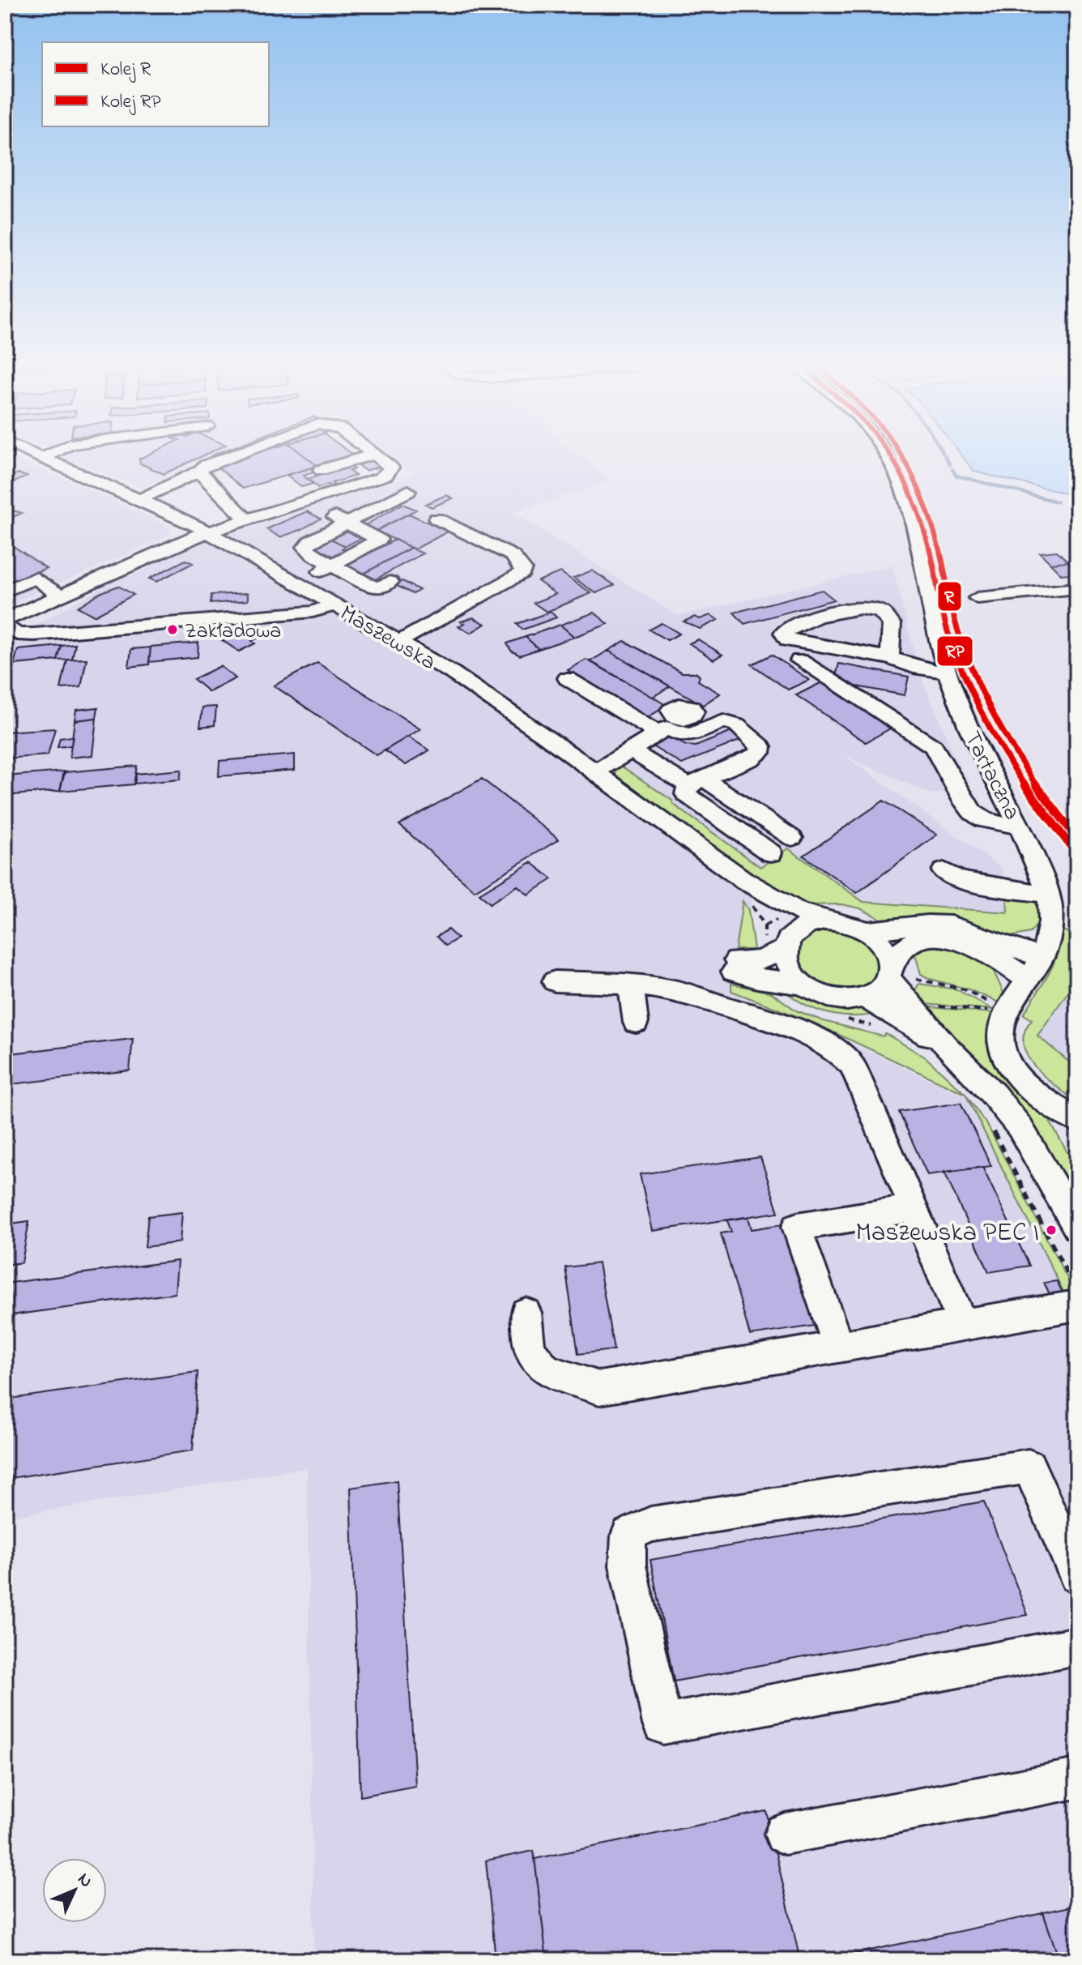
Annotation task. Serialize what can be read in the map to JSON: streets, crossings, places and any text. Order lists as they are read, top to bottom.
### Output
{
  "streets": {
    "street": ["Maszewska", "Tartaczna"]
  },
  "places": ["Zakładowa", "Maszewska PEC I"],
  "lines": ["rail line R", "rail line RP"],
  "legend": ["Kolej R", "Kolej RP"],
  "north": "top right"
}
